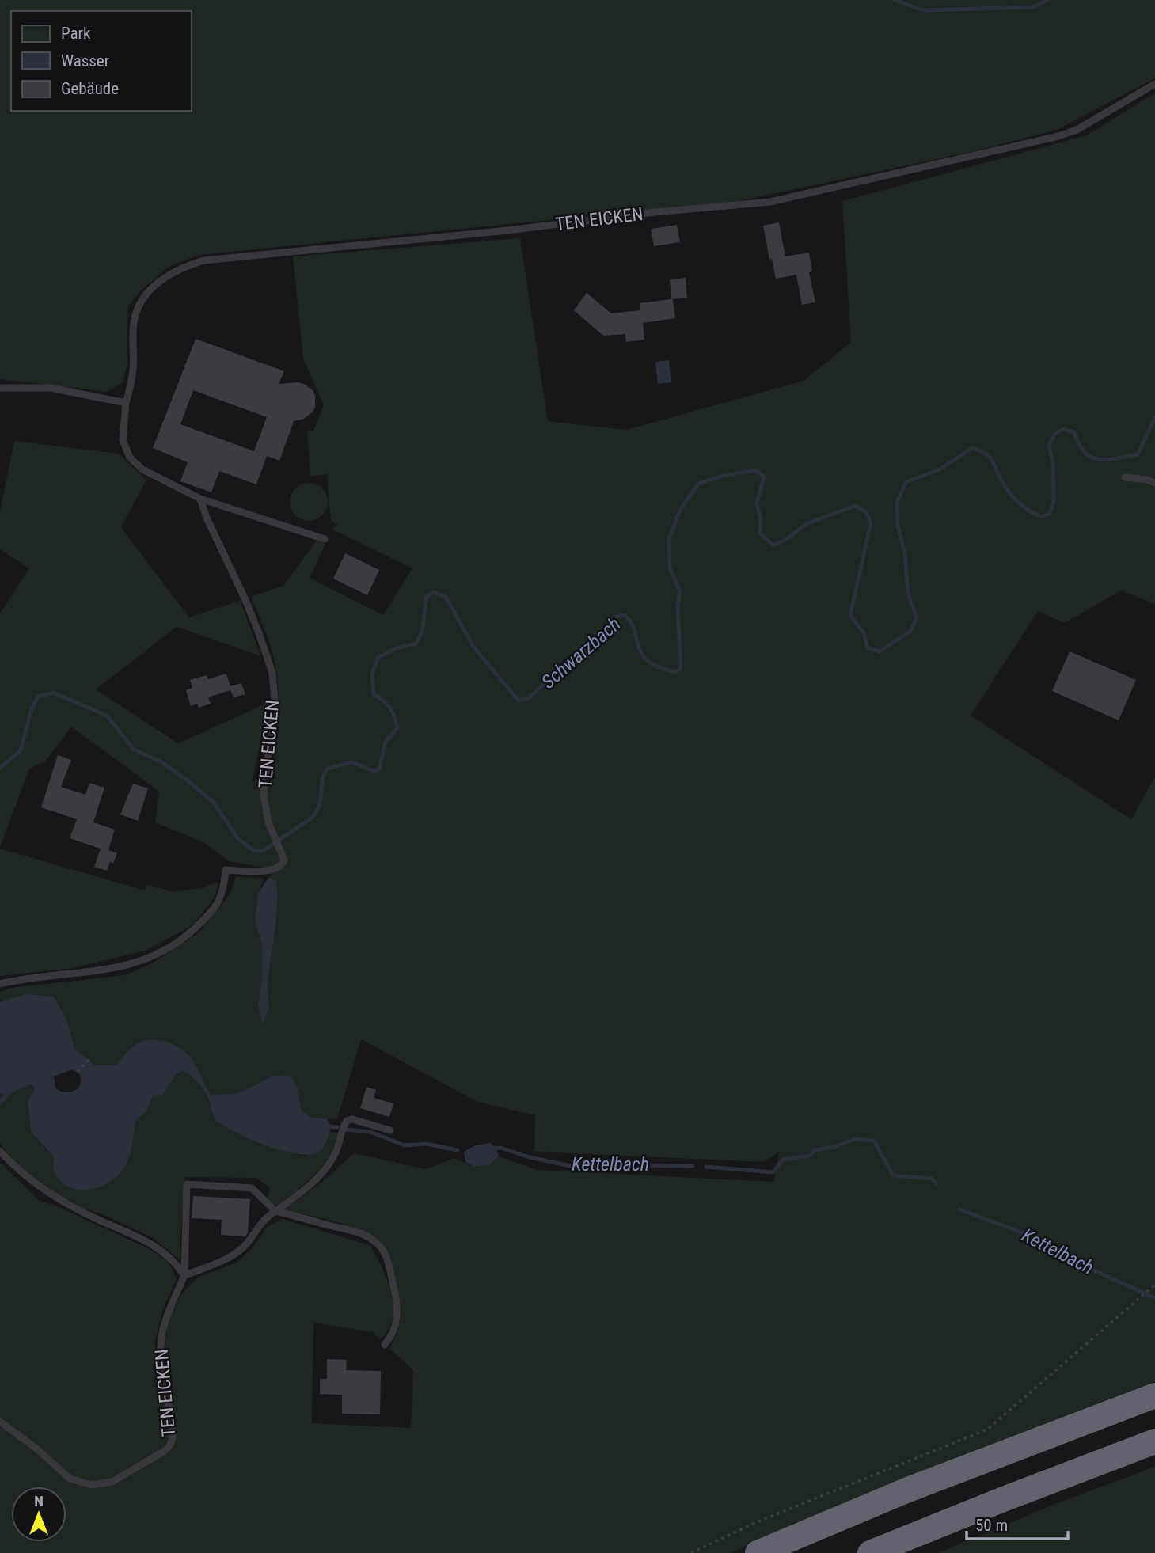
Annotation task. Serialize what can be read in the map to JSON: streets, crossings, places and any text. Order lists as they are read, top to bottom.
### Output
{
  "streets": {
    "lane": ["TEN EICKEN"]
  },
  "water": ["Schwarzbach", "Kettelbach"],
  "legend": ["Park", "Wasser", "Gebäude"],
  "scale_bar": "50 m",
  "north": "top"
}
